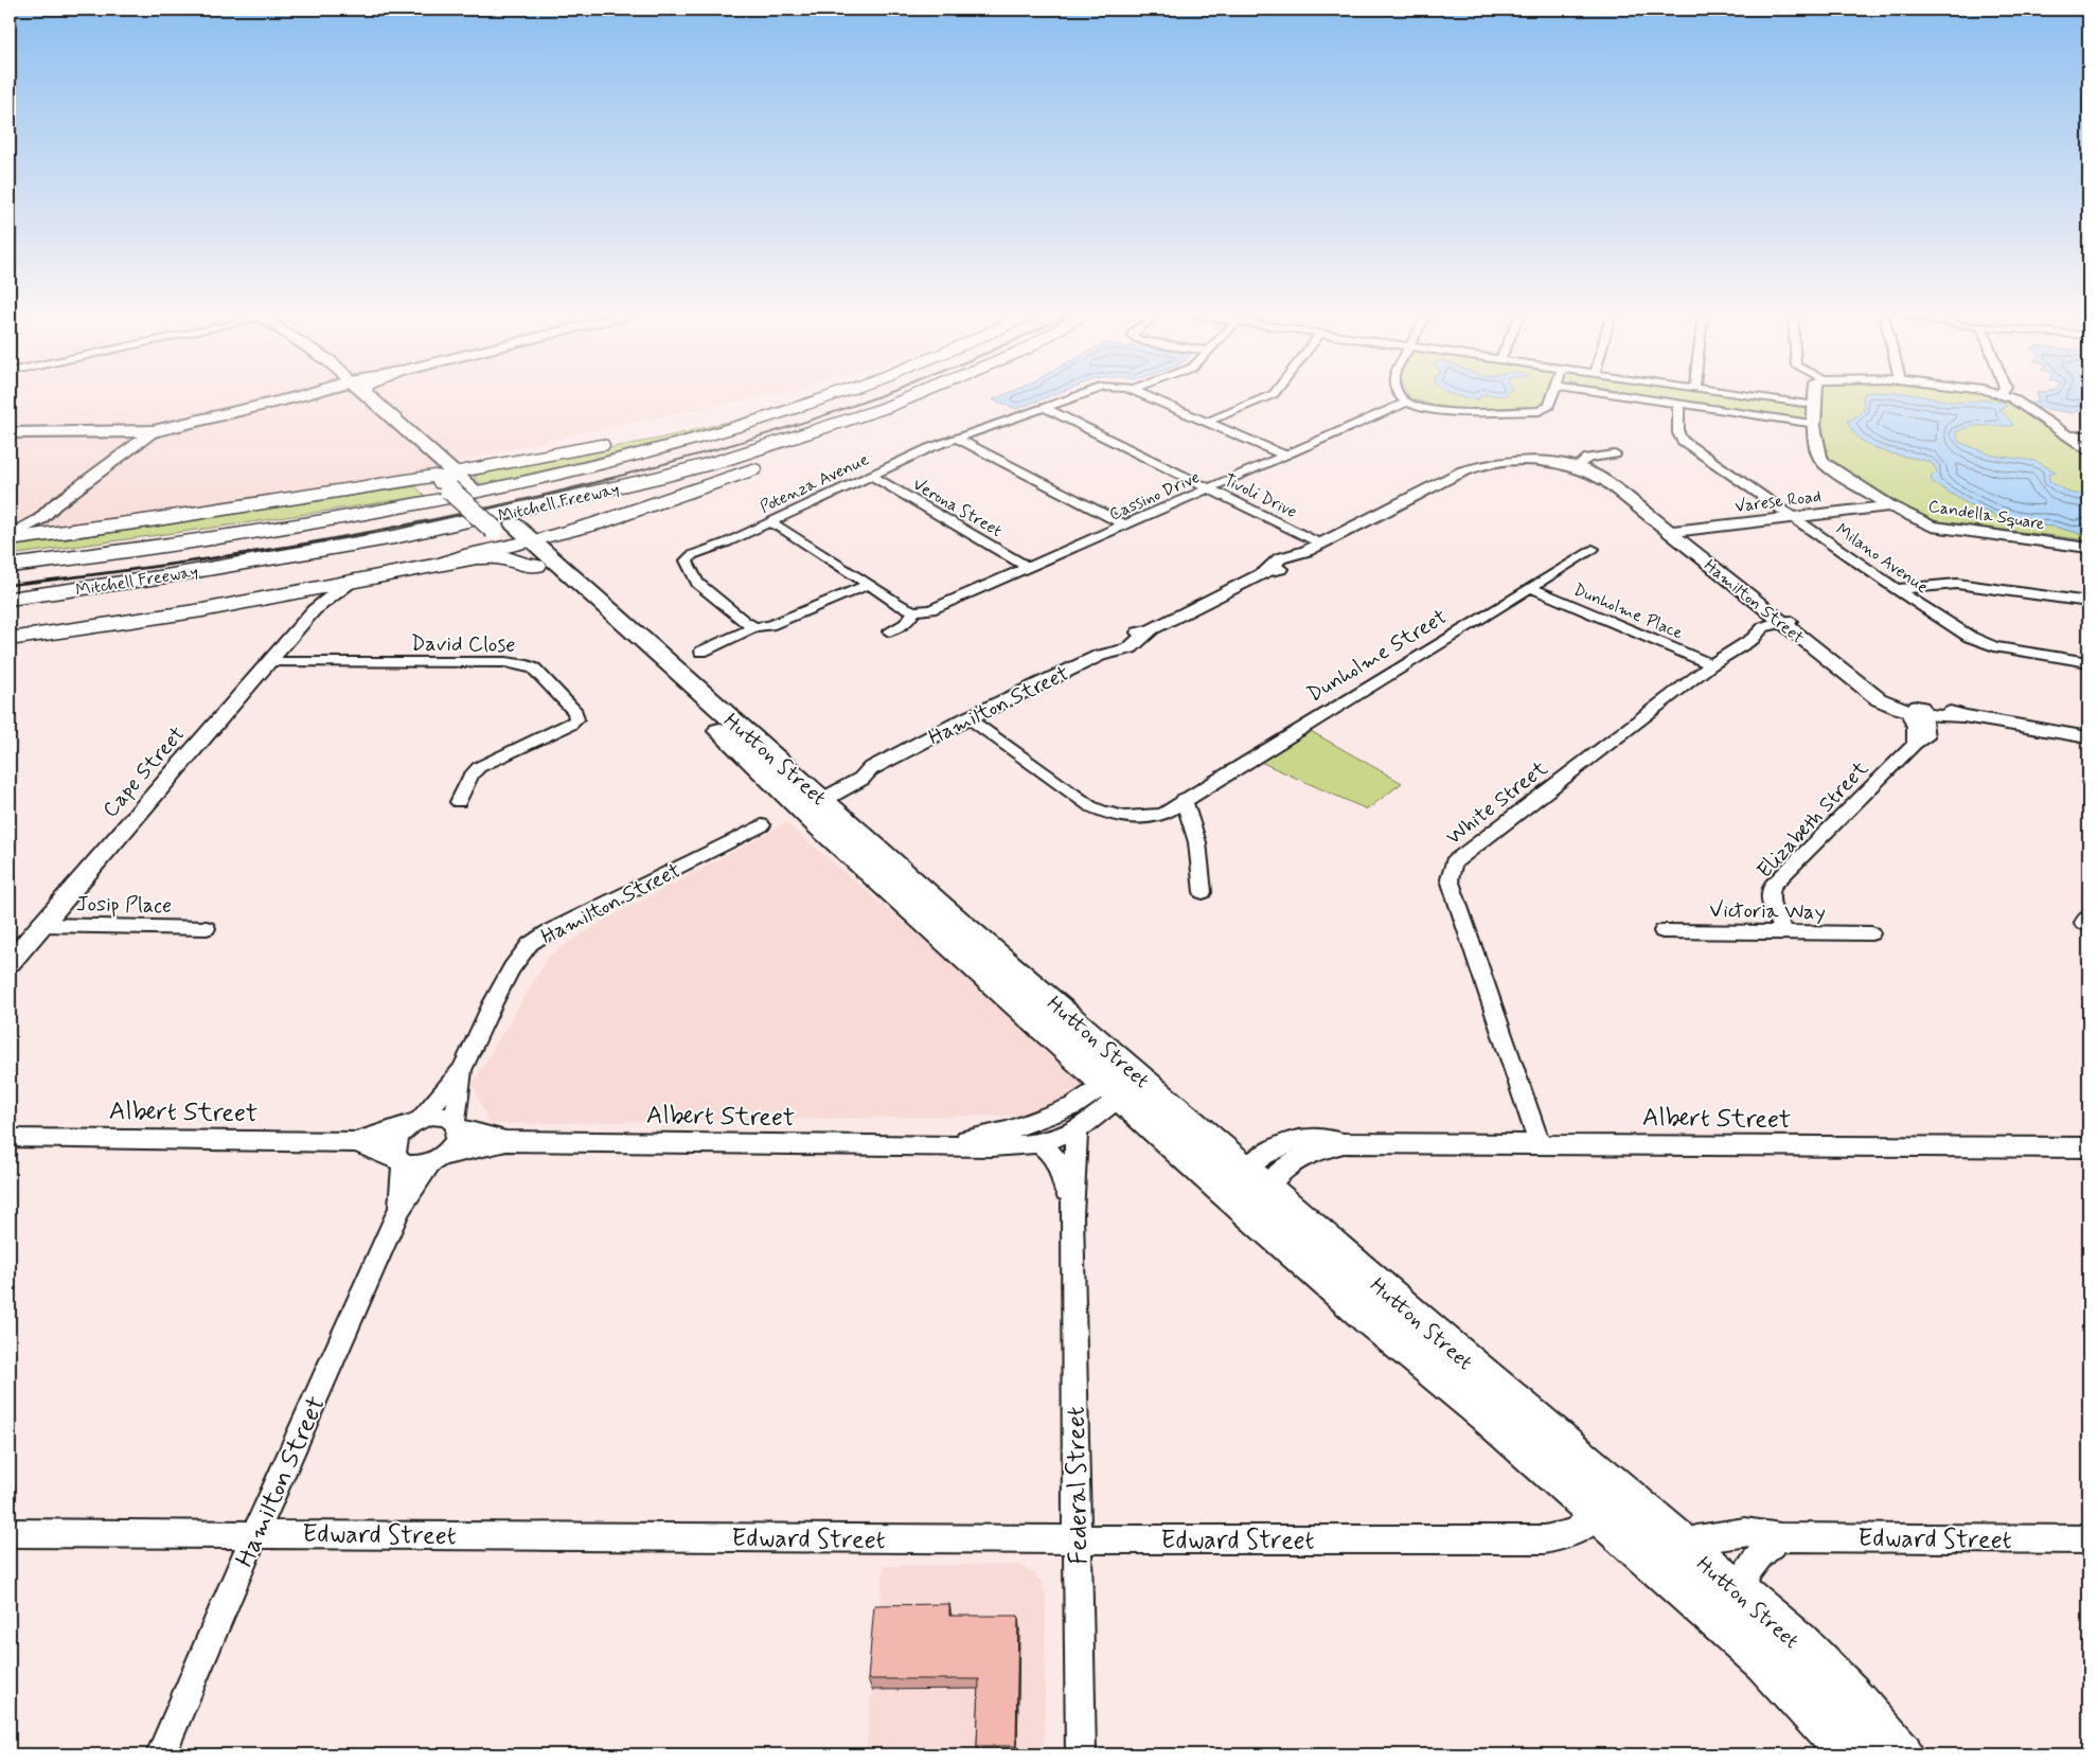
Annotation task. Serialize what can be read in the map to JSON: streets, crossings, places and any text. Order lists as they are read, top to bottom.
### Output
{
  "streets": {
    "highway": ["Mitchell Freeway"],
    "main road": ["Hutton Street"],
    "street": [
      "Potenza Avenue",
      "Cassino Drive",
      "Tivoli Drive",
      "Varese Road",
      "Verona Street",
      "Candella Square",
      "Milano Avenue",
      "Hamilton Street",
      "Dunholme Place",
      "David Close",
      "Dunholme Street",
      "Cape Street",
      "White Street",
      "Elizabeth Street",
      "Josip Place",
      "Victoria Way",
      "Albert Street",
      "Federal Street",
      "Edward Street"
    ]
  },
  "crossings": [
    ["Potenza Avenue", "Cassino Drive"],
    ["Potenza Avenue", "Tivoli Drive"],
    ["Potenza Avenue", "Verona Street"],
    ["Cassino Drive", "Tivoli Drive"],
    ["Cassino Drive", "Verona Street"],
    ["Tivoli Drive", "Hamilton Street"],
    ["Varese Road", "Candella Square"],
    ["Varese Road", "Milano Avenue"],
    ["Varese Road", "Hamilton Street"],
    ["Hamilton Street", "Dunholme Street"],
    ["Hamilton Street", "Hutton Street"],
    ["Hamilton Street", "White Street"],
    ["Hamilton Street", "Elizabeth Street"],
    ["Hamilton Street", "Albert Street"],
    ["Hamilton Street", "Edward Street"],
    ["Dunholme Place", "Dunholme Street"],
    ["Dunholme Place", "White Street"],
    ["David Close", "Cape Street"],
    ["Hutton Street", "Albert Street"],
    ["Hutton Street", "Edward Street"],
    ["Cape Street", "Josip Place"],
    ["White Street", "Albert Street"],
    ["Elizabeth Street", "Victoria Way"],
    ["Albert Street", "Federal Street"],
    ["Federal Street", "Edward Street"]
  ]
}
